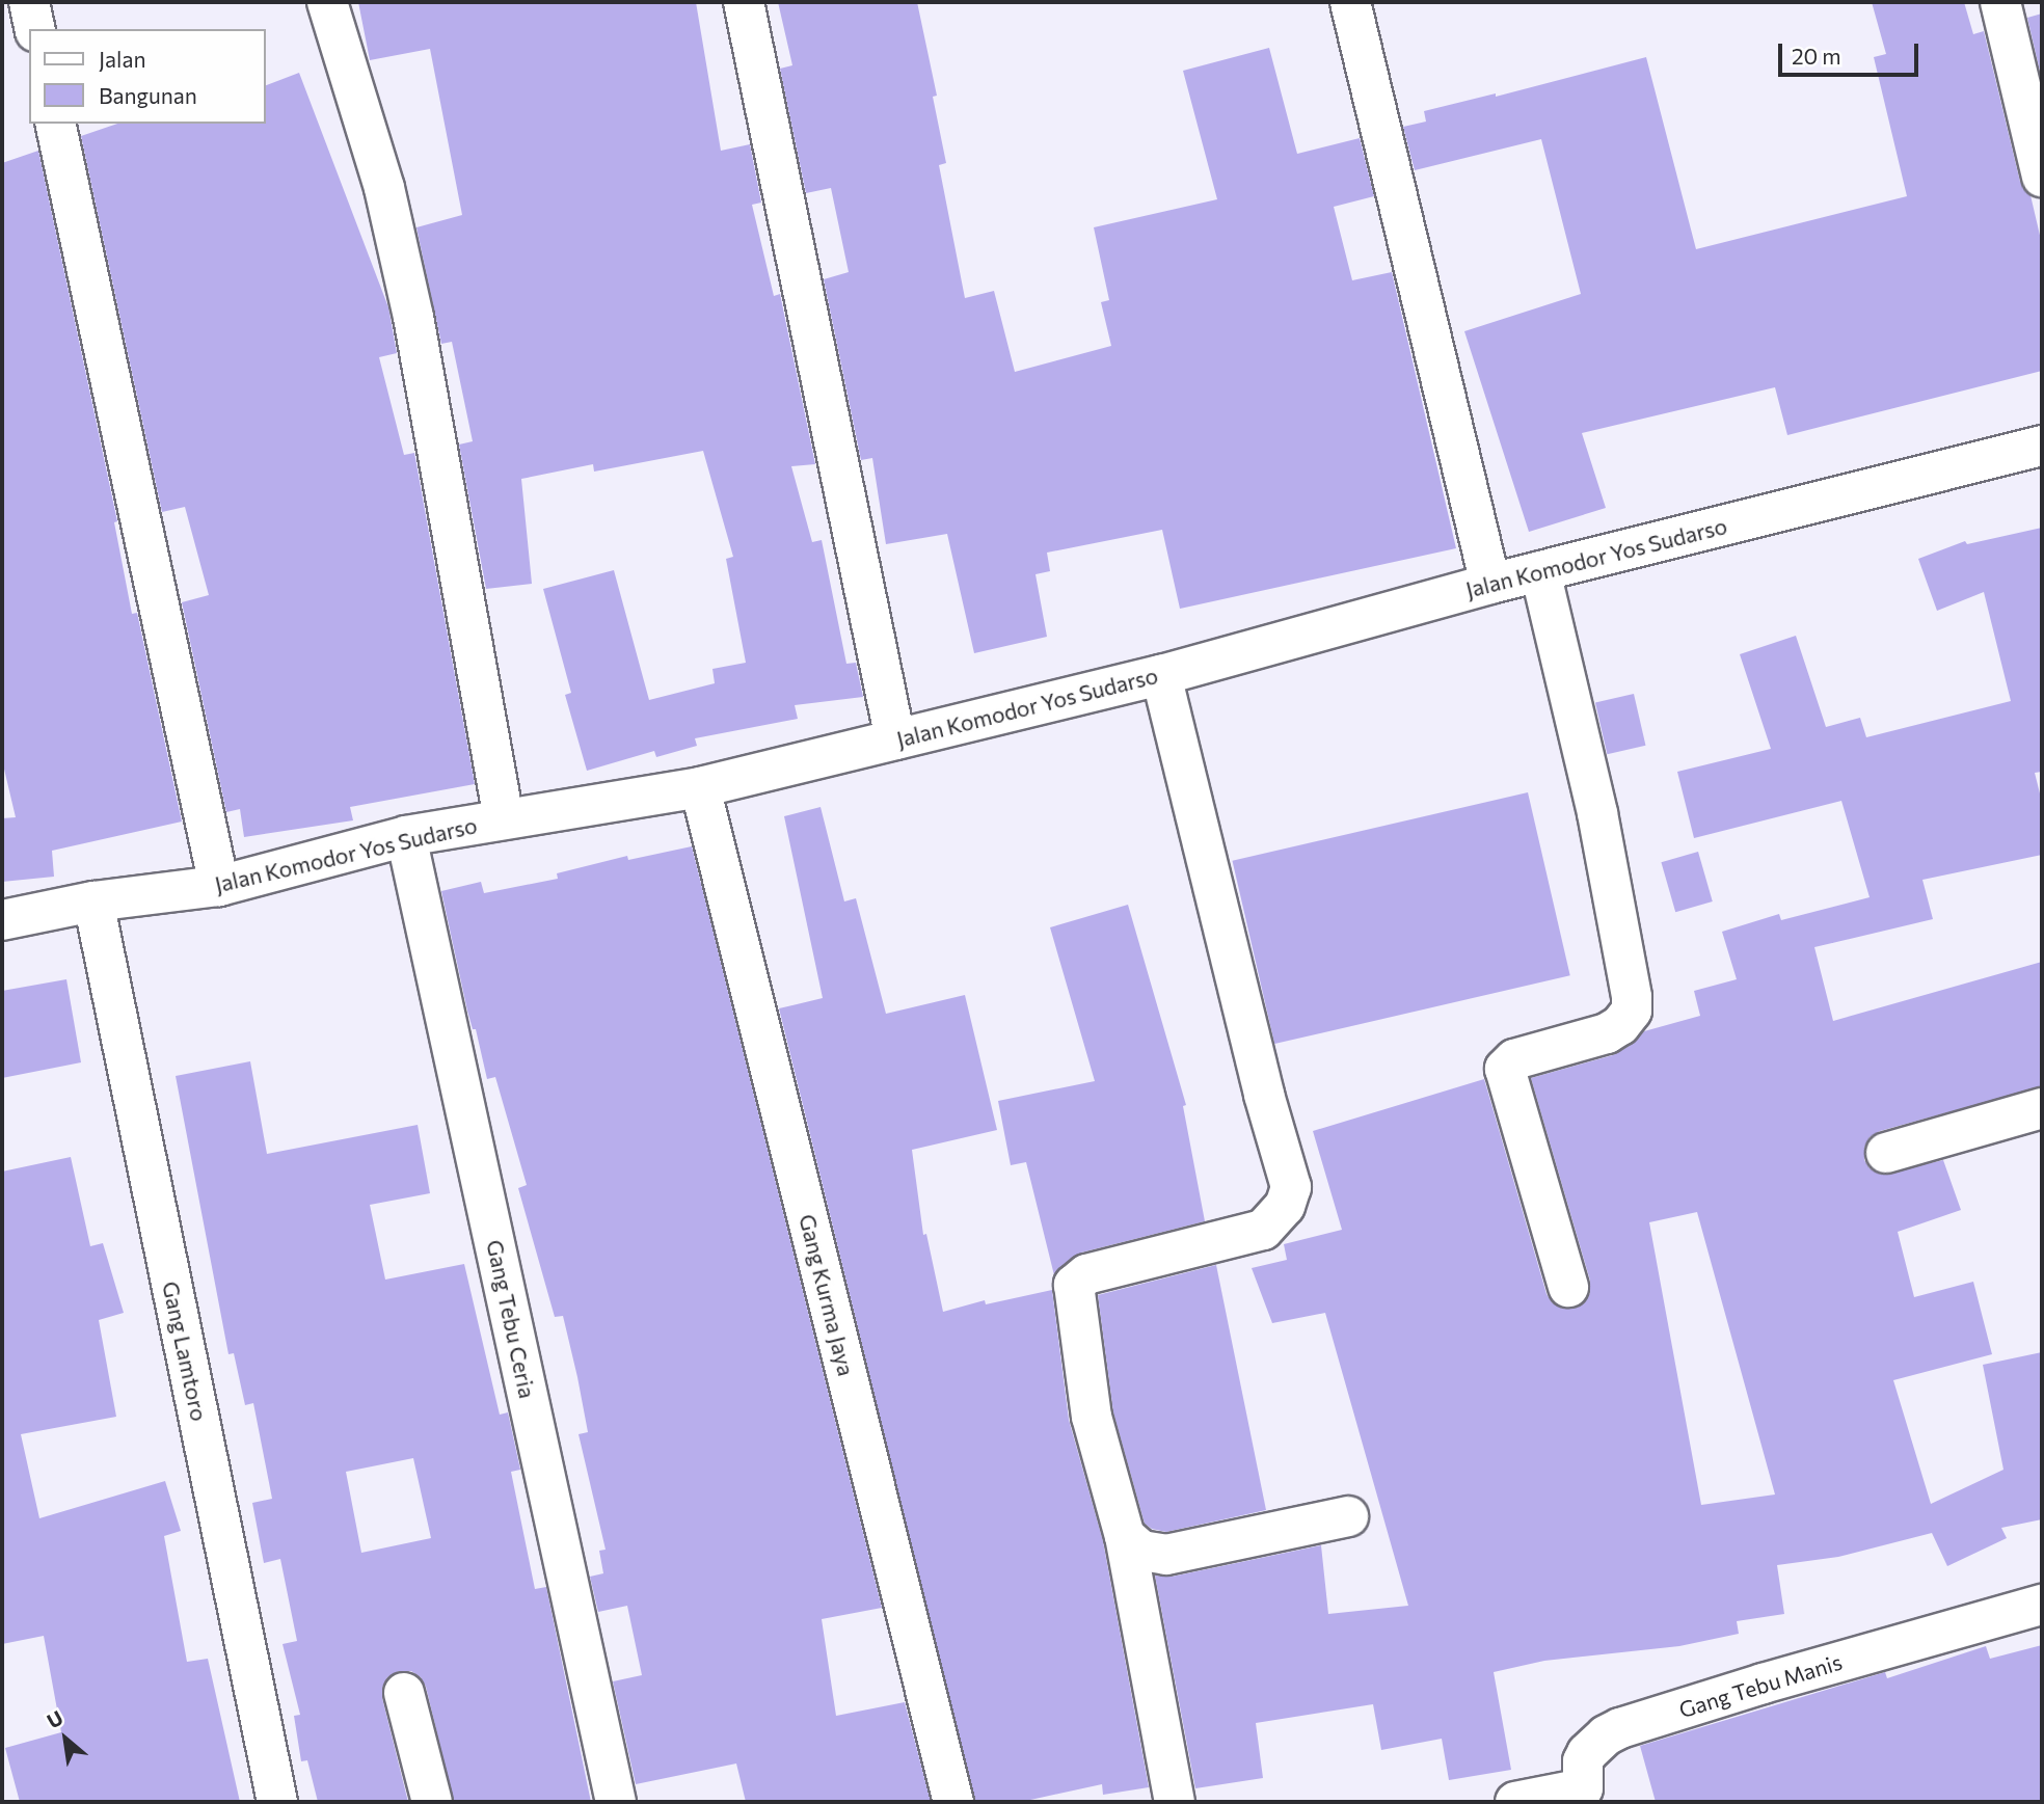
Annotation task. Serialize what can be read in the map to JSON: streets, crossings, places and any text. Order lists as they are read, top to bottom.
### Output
{
  "streets": {
    "street": [
      "Jalan Komodor Yos Sudarso",
      "Gang Kurma Jaya",
      "Gang Tebu Ceria",
      "Gang Lamtoro",
      "Gang Tebu Manis"
    ]
  },
  "crossings": [
    ["Jalan Komodor Yos Sudarso", "Gang Kurma Jaya"],
    ["Jalan Komodor Yos Sudarso", "Gang Tebu Ceria"],
    ["Jalan Komodor Yos Sudarso", "Gang Lamtoro"]
  ],
  "legend": ["Jalan", "Bangunan"],
  "scale_bar": "20 m",
  "north": "top left"
}
